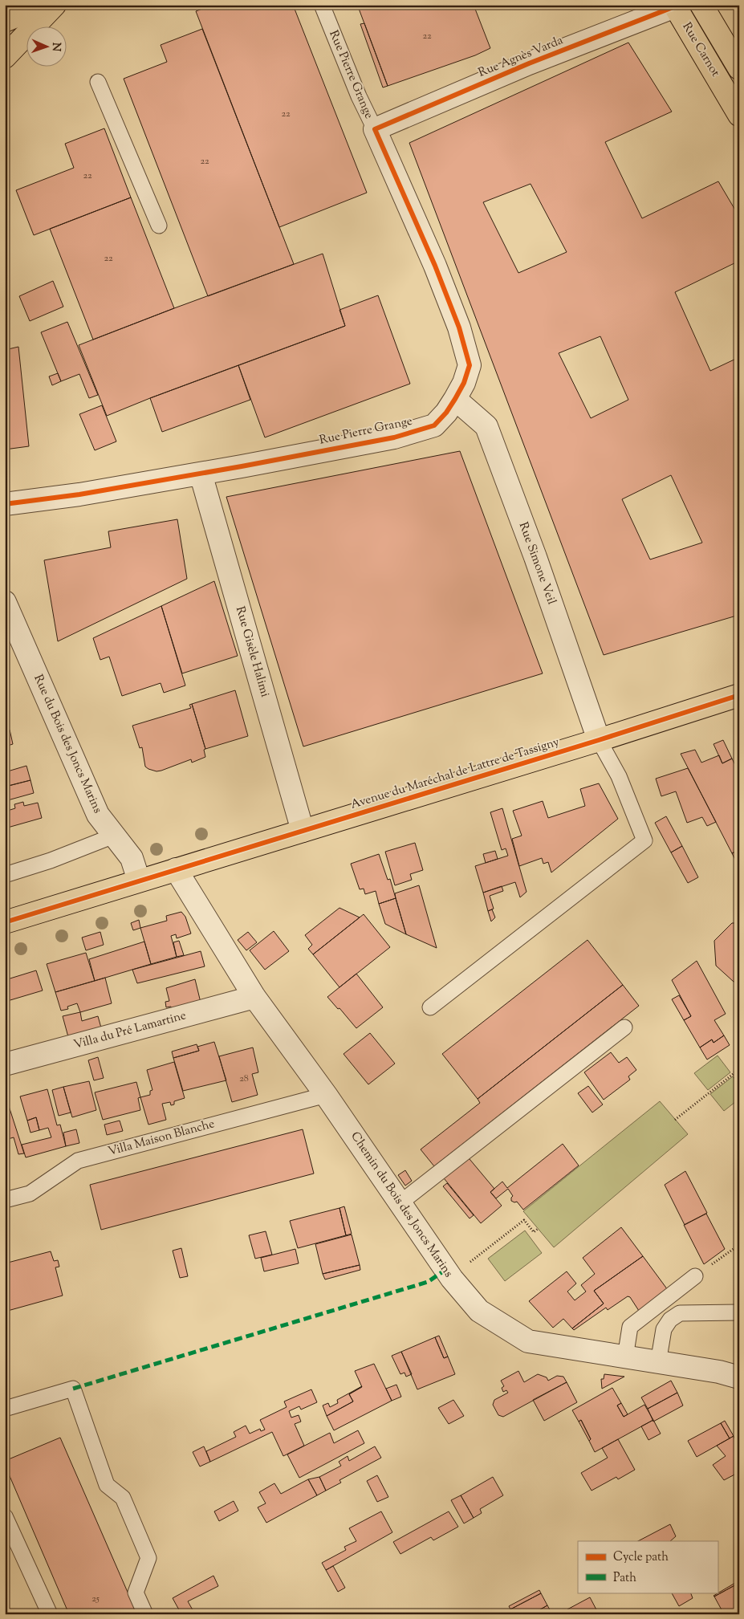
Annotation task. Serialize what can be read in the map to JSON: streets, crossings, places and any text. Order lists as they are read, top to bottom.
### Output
{
  "streets": {
    "main road": ["Rue Carnot", "Avenue du Maréchal de Lattre de Tassigny"],
    "street": [
      "Rue Agnès Varda",
      "Rue Pierre Grange",
      "Rue Simone Veil",
      "Rue Gisèle Halimi",
      "Rue du Bois des Joncs Marins",
      "Villa du Pré Lamartine",
      "Chemin du Bois des Joncs Marins"
    ],
    "lane": ["Villa Maison Blanche"]
  },
  "crossings": [
    ["Rue Carnot", "Rue Agnès Varda"],
    ["Rue Agnès Varda", "Rue Pierre Grange"],
    ["Rue Pierre Grange", "Rue Simone Veil"],
    ["Rue Pierre Grange", "Rue Gisèle Halimi"],
    ["Rue Simone Veil", "Avenue du Maréchal de Lattre de Tassigny"],
    ["Rue Gisèle Halimi", "Avenue du Maréchal de Lattre de Tassigny"],
    ["Rue du Bois des Joncs Marins", "Avenue du Maréchal de Lattre de Tassigny"],
    ["Avenue du Maréchal de Lattre de Tassigny", "Chemin du Bois des Joncs Marins"],
    ["Villa du Pré Lamartine", "Chemin du Bois des Joncs Marins"],
    ["Villa Maison Blanche", "Chemin du Bois des Joncs Marins"]
  ],
  "house_numbers": [
    "22",
    "22",
    "22",
    "22",
    "22",
    "28",
    "25"
  ],
  "legend": ["Cycle path", "Path"],
  "north": "right"
}
